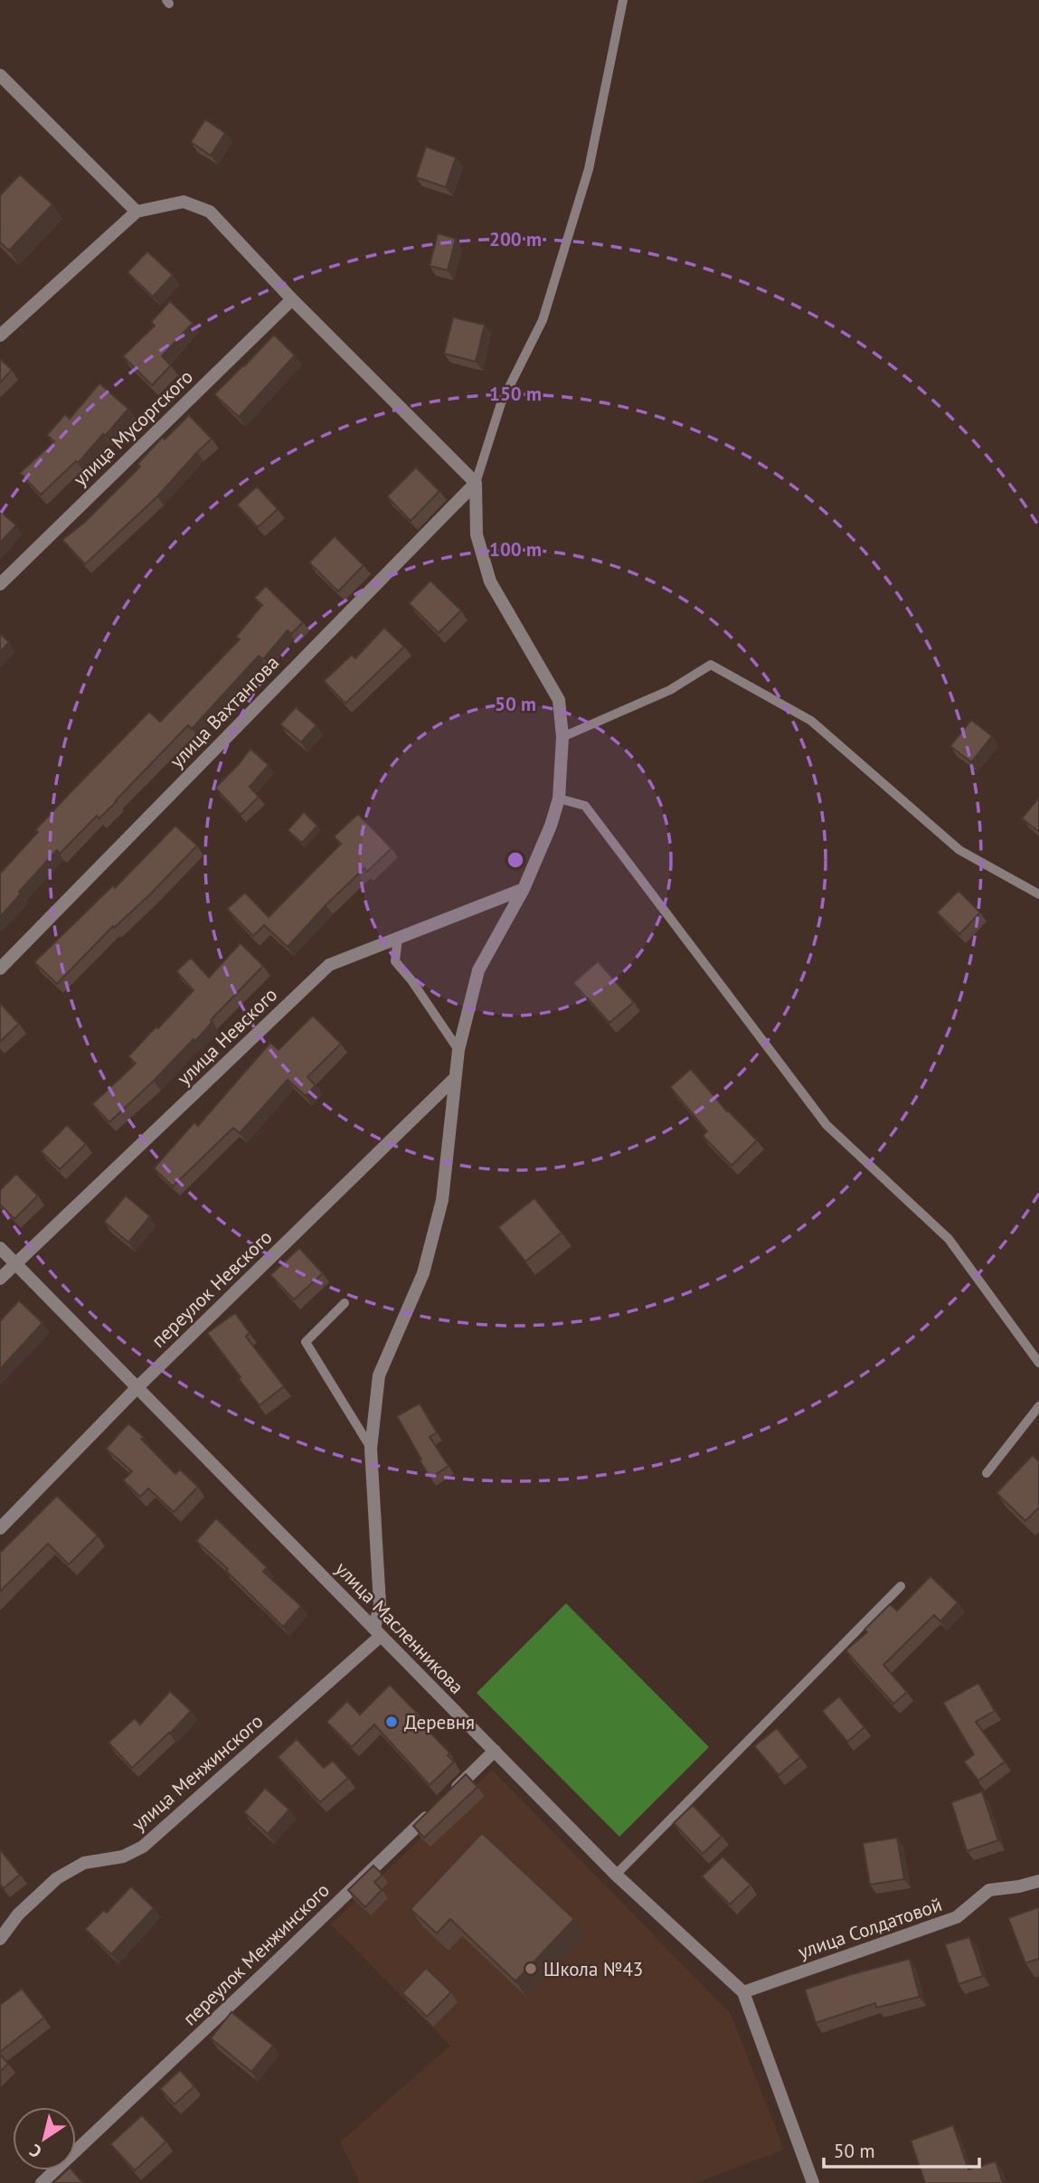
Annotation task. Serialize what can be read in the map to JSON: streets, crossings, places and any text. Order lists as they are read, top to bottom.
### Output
{
  "streets": {
    "street": [
      "улица Мусоргского",
      "улица Вахтангова",
      "улица Невского",
      "переулок Невского",
      "улица Масленникова",
      "улица Менжинского",
      "улица Солдатовой",
      "переулок Менжинского"
    ]
  },
  "crossings": [
    ["улица Невского", "улица Масленникова"],
    ["переулок Невского", "улица Масленникова"],
    ["улица Масленникова", "улица Менжинского"],
    ["улица Масленникова", "улица Солдатовой"]
  ],
  "places": ["Деревня", "Школа №43"],
  "scale_bar": "50 m",
  "north": "bottom left",
  "rings": [
    "200 m",
    "150 m",
    "100 m",
    "50 m"
  ]
}
